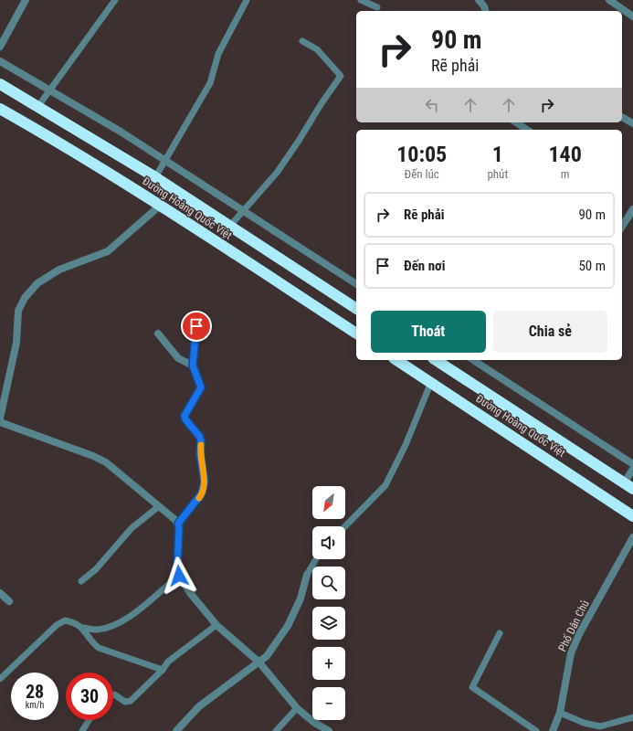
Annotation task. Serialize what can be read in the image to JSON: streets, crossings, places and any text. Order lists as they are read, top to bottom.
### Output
{
  "streets": {
    "highway": ["Đường Hoàng Quốc Việt"],
    "street": ["Phố Dân Chủ"]
  },
  "north": "bottom left",
  "page": {
    "turn": ["90 m", "Rẽ phải"],
    "eta": [
      "10:05",
      "Đến lúc",
      "1",
      "phút",
      "140",
      "m"
    ],
    "list": [
      {
        "name": "Rẽ phải",
        "value": "90 m"
      },
      {
        "name": "Đến nơi",
        "value": "50 m"
      }
    ],
    "buttons": ["Thoát", "Chia sẻ"],
    "map_buttons": ["+", "−"],
    "speed": "28 km/h",
    "limit": "30"
  }
}
